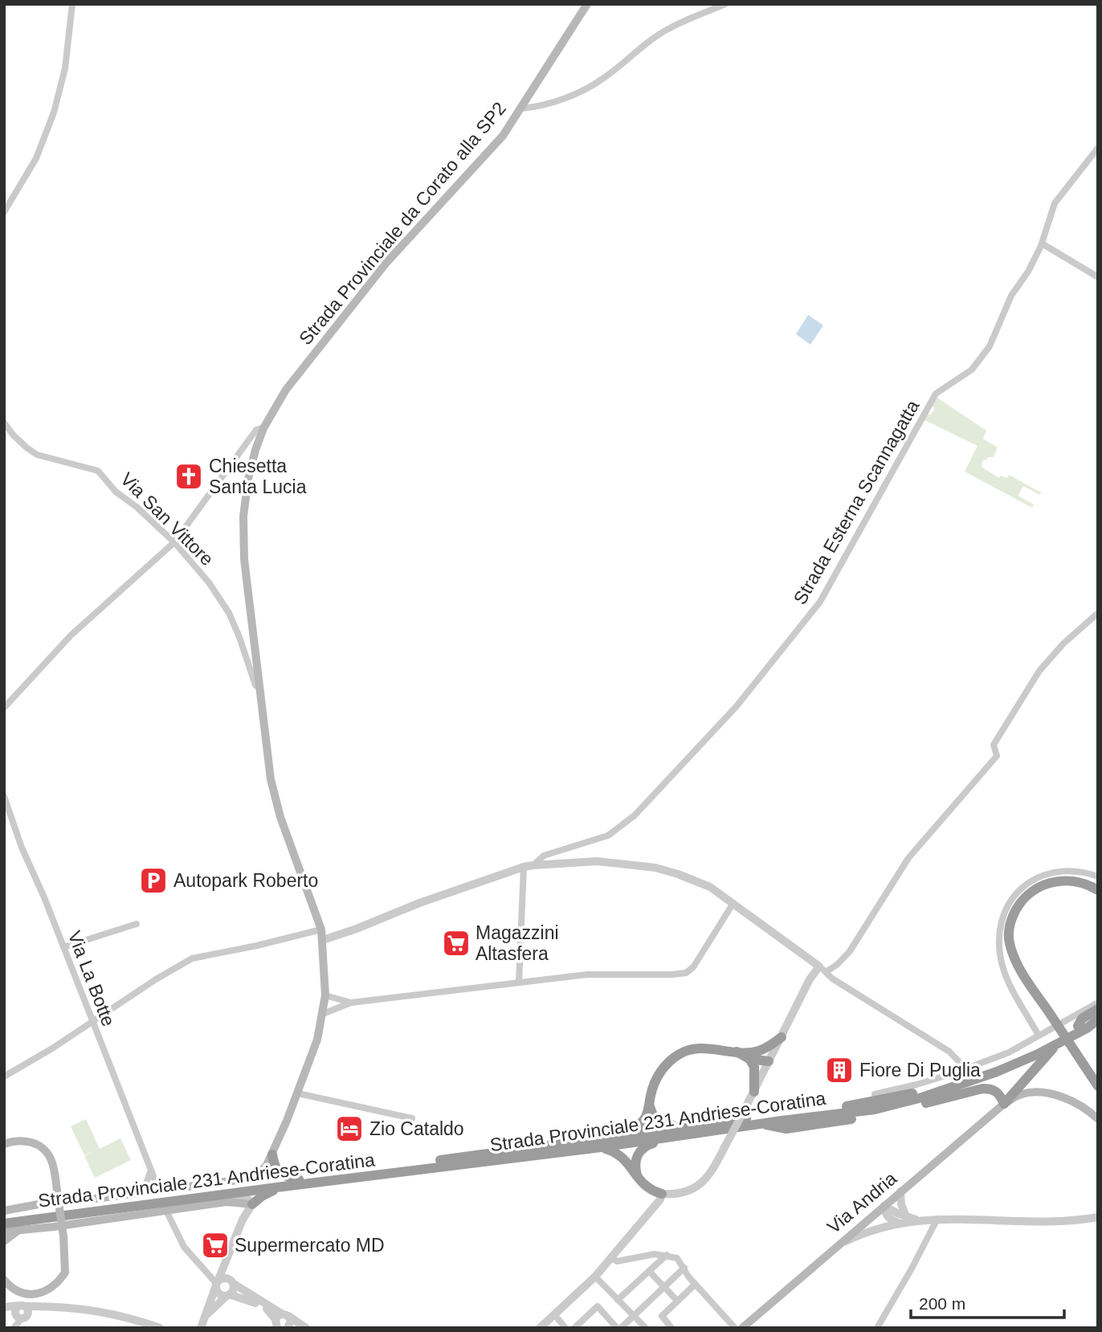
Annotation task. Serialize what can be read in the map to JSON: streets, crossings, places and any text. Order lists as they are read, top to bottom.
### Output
{
  "streets": {
    "highway": ["Strada Provinciale 231 Andriese-Coratina"],
    "main road": ["Strada Provinciale da Corato alla SP2", "Via Andria"],
    "street": ["Strada Esterna Scannagatta", "Via San Vittore", "Via La Botte"]
  },
  "crossings": [
    ["Strada Provinciale da Corato alla SP2", "Via San Vittore"]
  ],
  "places": {
    "church": ["Chiesetta Santa Lucia"],
    "parking": ["Autopark Roberto"],
    "supermarket": ["Magazzini Altasfera", "Supermercato MD"],
    "building": ["Fiore Di Puglia"],
    "hotel": ["Zio Cataldo"]
  },
  "scale_bar": "200 m"
}
